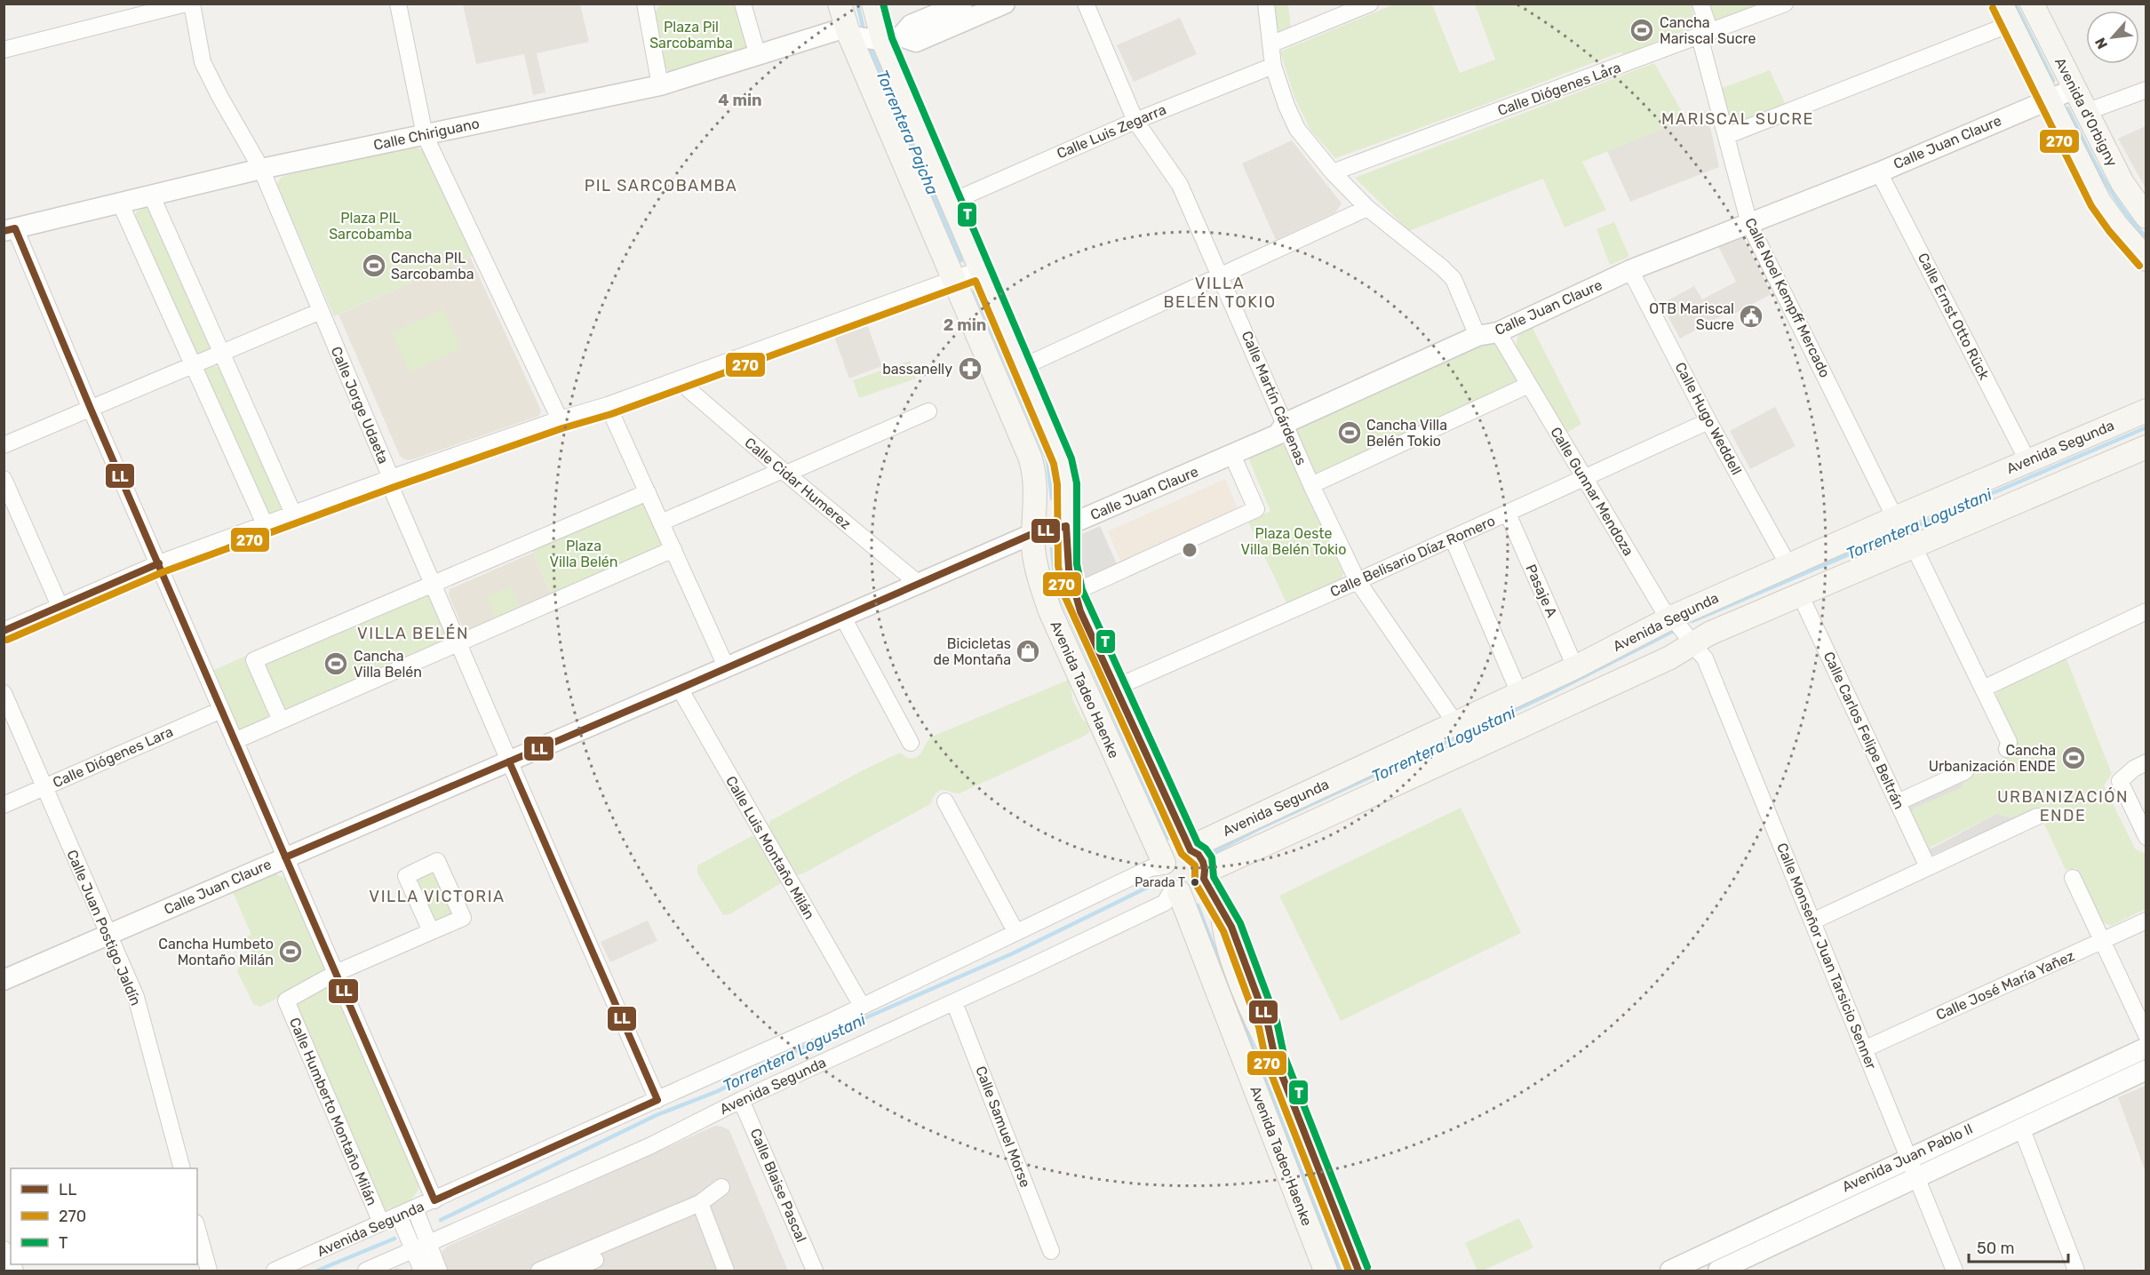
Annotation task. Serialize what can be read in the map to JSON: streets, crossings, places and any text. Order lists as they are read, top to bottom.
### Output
{
  "streets": {
    "main road": ["Avenida d'Orbigny", "Avenida Segunda", "Avenida Tadeo Haenke"],
    "street": [
      "Calle Diógenes Lara",
      "Calle Luis Zegarra",
      "Calle Chiriguano",
      "Calle Juan Claure",
      "Calle Noel Kempff Mercado",
      "Calle Ernst Otto Rück",
      "Calle Martín Cárdenas",
      "Calle Jorge Udaeta",
      "Calle Hugo Weddell",
      "Calle Cidar Humerez",
      "Calle Gunnar Mendoza",
      "Calle Belisario Díaz Romero",
      "Pasaje A",
      "Calle Carlos Felipe Beltrán",
      "Calle Luis Montaño Milán",
      "Calle Juan Postigo Jaldín",
      "Calle Monseñor Juan Tarsicio Senner",
      "Calle José María Yañez",
      "Calle Humberto Montaño Milán",
      "Calle Samuel Morse",
      "Avenida Juan Pablo II",
      "Calle Blaise Pascal"
    ]
  },
  "crossings": [
    ["Calle Diógenes Lara", "Calle Noel Kempff Mercado"],
    ["Calle Diógenes Lara", "Calle Juan Postigo Jaldín"],
    ["Avenida d'Orbigny", "Calle Juan Claure"],
    ["Calle Luis Zegarra", "Calle Martín Cárdenas"],
    ["Calle Luis Zegarra", "Avenida Tadeo Haenke"],
    ["Calle Chiriguano", "Calle Jorge Udaeta"],
    ["Calle Chiriguano", "Avenida Tadeo Haenke"],
    ["Calle Juan Claure", "Calle Noel Kempff Mercado"],
    ["Calle Juan Claure", "Calle Ernst Otto Rück"],
    ["Calle Juan Claure", "Calle Martín Cárdenas"],
    ["Calle Juan Claure", "Calle Jorge Udaeta"],
    ["Calle Juan Claure", "Calle Hugo Weddell"],
    ["Calle Juan Claure", "Calle Cidar Humerez"],
    ["Calle Juan Claure", "Calle Gunnar Mendoza"],
    ["Calle Juan Claure", "Avenida Tadeo Haenke"],
    ["Calle Juan Claure", "Calle Luis Montaño Milán"],
    ["Calle Juan Claure", "Calle Juan Postigo Jaldín"],
    ["Calle Noel Kempff Mercado", "Avenida Segunda"],
    ["Calle Ernst Otto Rück", "Avenida Segunda"],
    ["Calle Martín Cárdenas", "Avenida Segunda"],
    ["Calle Martín Cárdenas", "Calle Belisario Díaz Romero"],
    ["Calle Jorge Udaeta", "Avenida Segunda"],
    ["Calle Hugo Weddell", "Avenida Segunda"],
    ["Calle Hugo Weddell", "Calle Belisario Díaz Romero"],
    ["Avenida Segunda", "Calle Gunnar Mendoza"],
    ["Avenida Segunda", "Pasaje A"],
    ["Avenida Segunda", "Avenida Tadeo Haenke"],
    ["Avenida Segunda", "Calle Carlos Felipe Beltrán"],
    ["Avenida Segunda", "Calle Luis Montaño Milán"],
    ["Avenida Segunda", "Calle Monseñor Juan Tarsicio Senner"],
    ["Avenida Segunda", "Calle Humberto Montaño Milán"],
    ["Avenida Segunda", "Calle Samuel Morse"],
    ["Avenida Segunda", "Calle Blaise Pascal"],
    ["Calle Gunnar Mendoza", "Calle Belisario Díaz Romero"],
    ["Calle Gunnar Mendoza", "Calle Monseñor Juan Tarsicio Senner"],
    ["Calle Belisario Díaz Romero", "Pasaje A"],
    ["Calle Belisario Díaz Romero", "Avenida Tadeo Haenke"],
    ["Calle Monseñor Juan Tarsicio Senner", "Calle José María Yañez"],
    ["Calle Monseñor Juan Tarsicio Senner", "Avenida Juan Pablo II"]
  ],
  "districts": [
    "MARISCAL SUCRE",
    "PIL SARCOBAMBA",
    "VILLA BELÉN TOKIO",
    "VILLA BELÉN",
    "URBANIZACIÓN ENDE",
    "VILLA VICTORIA"
  ],
  "water": ["Torrentera Pajcha", "Torrentera Logustani"],
  "parks": [
    "Plaza Pil Sarcobamba",
    "Plaza PIL Sarcobamba",
    "Plaza Oeste Villa Belén Tokio",
    "Plaza Villa Belén"
  ],
  "places": {
    "sports": [
      "Cancha Mariscal Sucre",
      "Cancha PIL Sarcobamba",
      "Cancha Villa Belén Tokio",
      "Cancha Villa Belén",
      "Cancha Urbanización ENDE",
      "Cancha Humbeto Montaño Milán"
    ],
    "public building": ["OTB Mariscal Sucre"],
    "pharmacy": ["bassanelly"],
    "shop": ["Bicicletas de Montaña"],
    "other": ["Parada T"]
  },
  "lines": ["transit line T", "transit line 270", "transit line LL"],
  "legend": ["LL", "270", "T"],
  "scale_bar": "50 m",
  "north": "bottom left",
  "rings": ["4 min", "2 min"]
}
